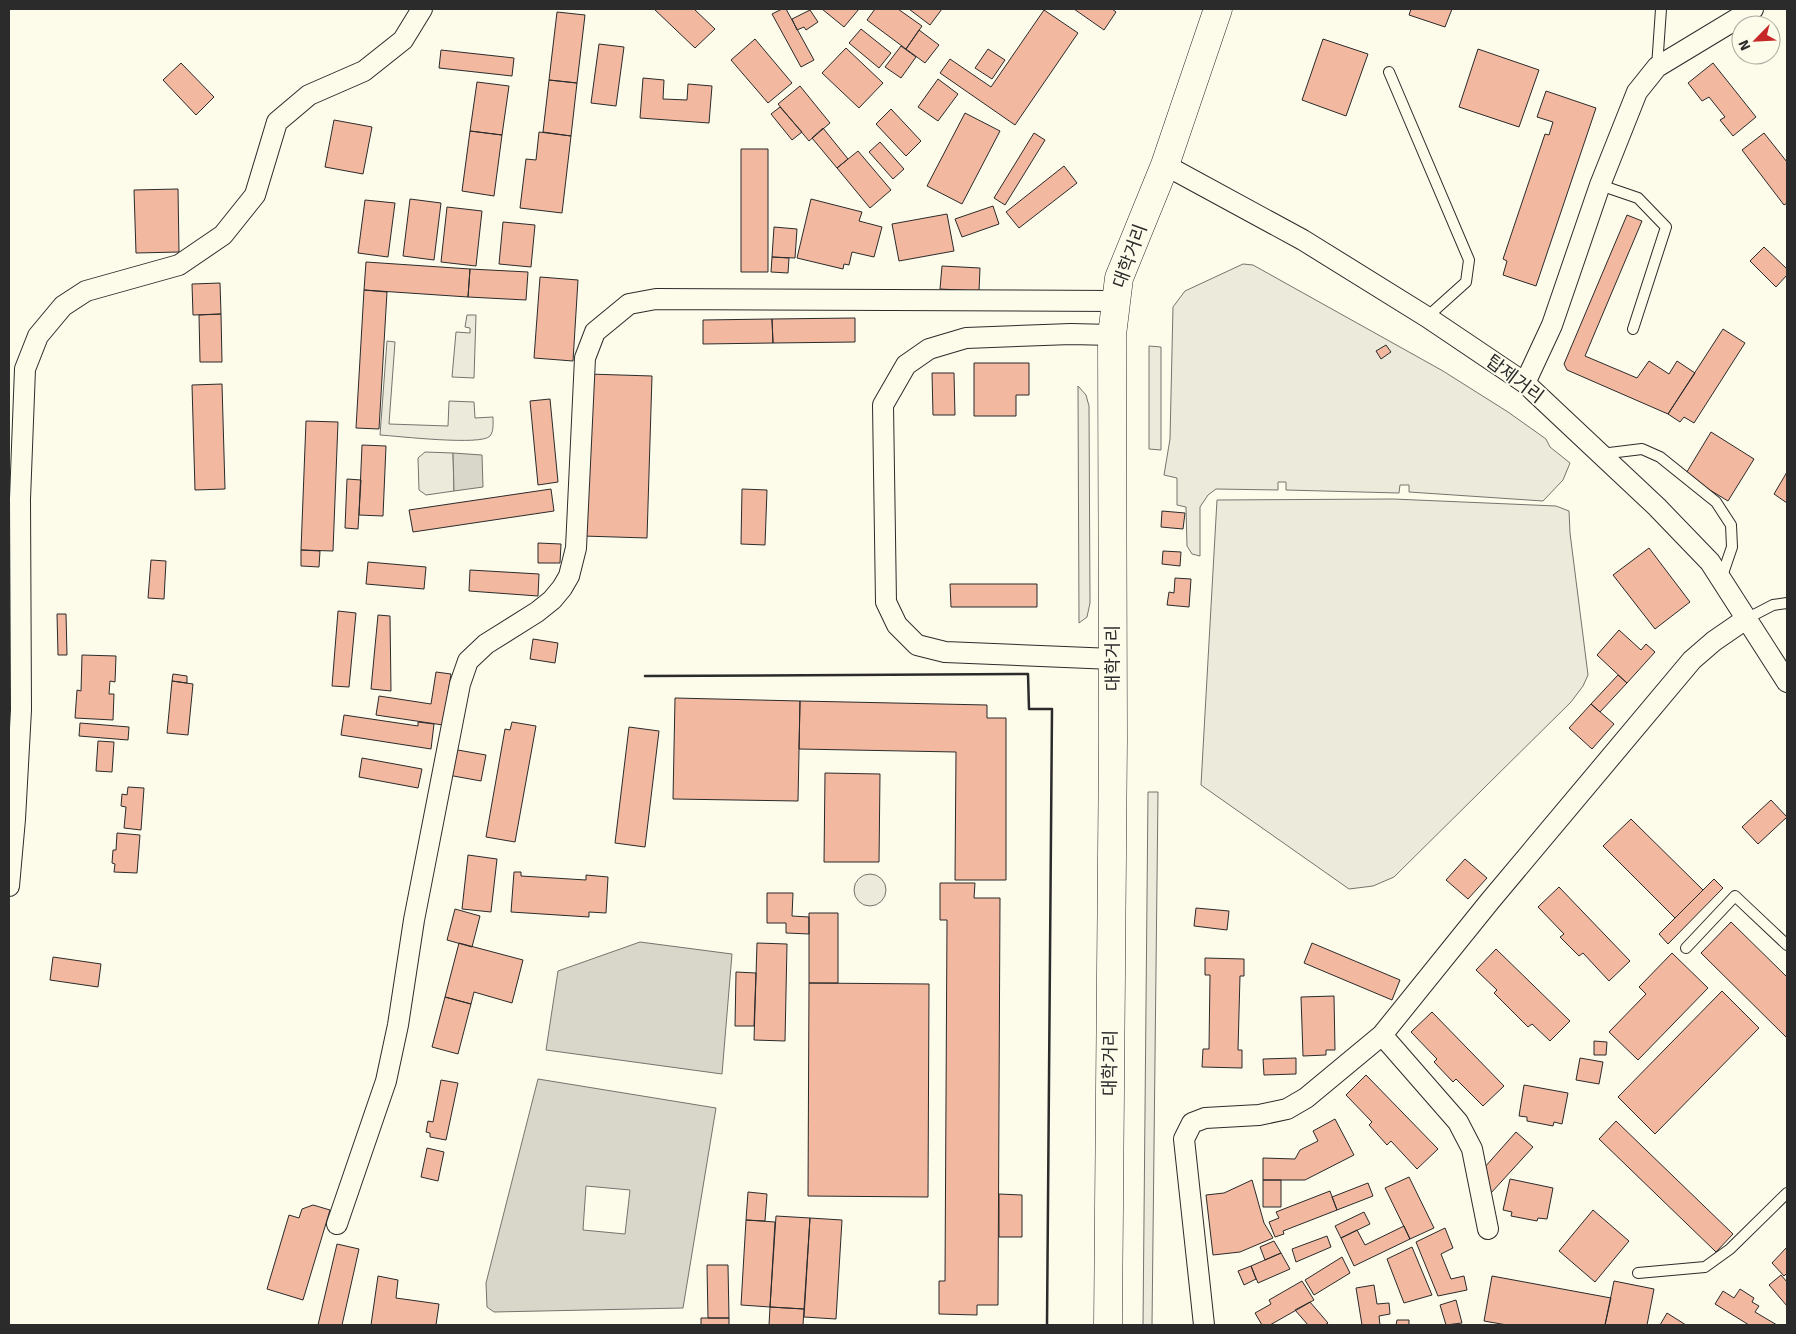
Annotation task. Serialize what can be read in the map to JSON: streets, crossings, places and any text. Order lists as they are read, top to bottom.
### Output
{
  "streets": {
    "main road": ["대학거리"],
    "street": ["탑제거리"]
  },
  "crossings": [
    ["대학거리", "탑제거리"]
  ],
  "north": "bottom left"
}
